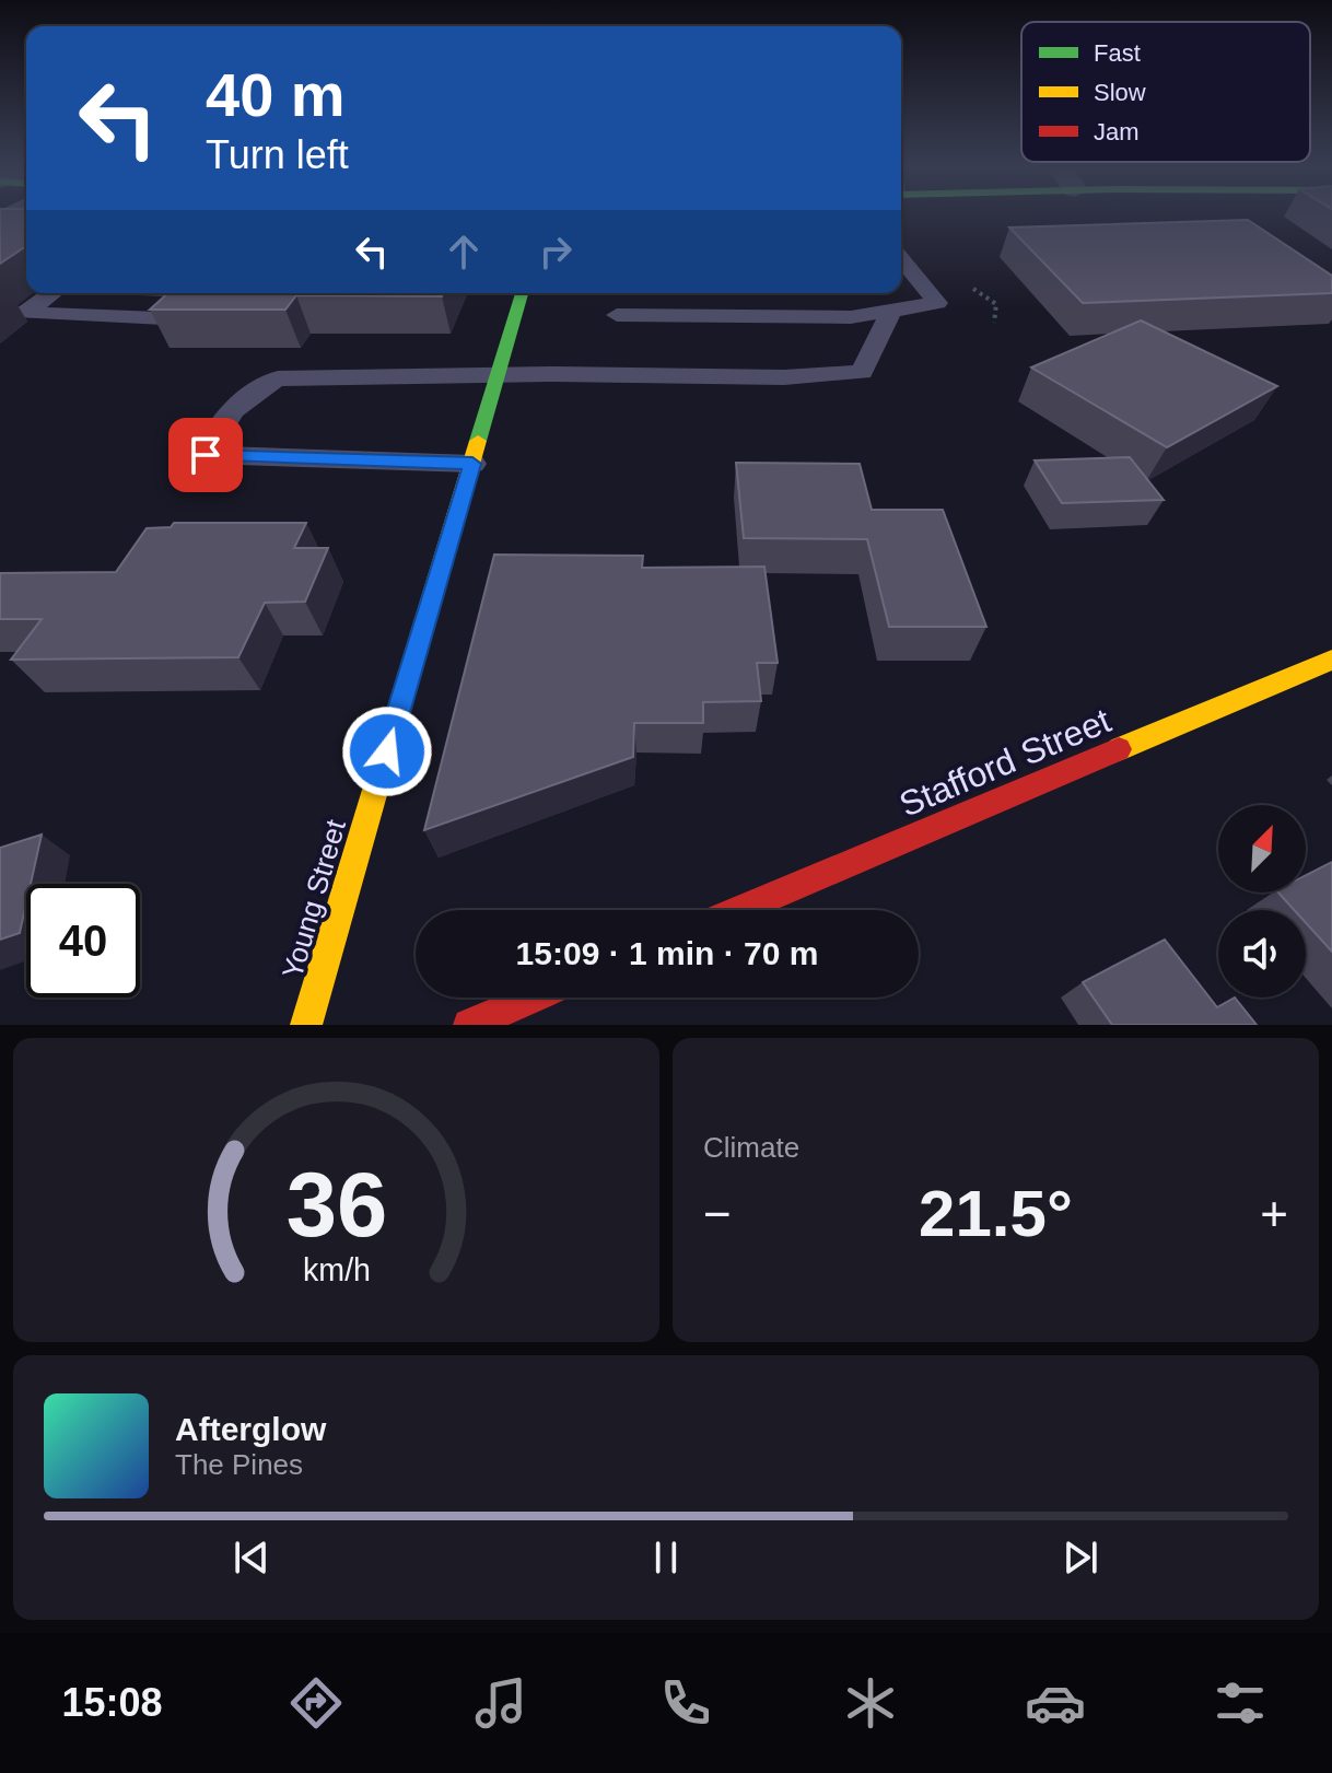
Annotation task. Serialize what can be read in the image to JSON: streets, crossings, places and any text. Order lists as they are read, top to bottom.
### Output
{
  "streets": {
    "main road": ["Stafford Street", "Young Street"]
  },
  "legend": ["Fast", "Slow", "Jam"],
  "north": "top right",
  "page": {
    "turn": ["40 m", "Turn left"],
    "limit": "40",
    "trip": "15:09 · 1 min · 70 m",
    "tile": "Climate",
    "heat": ["−", "21.5°", "+"],
    "song": ["Afterglow", "The Pines"],
    "tabs": "15:08",
    "gauge": ["36", "km/h"]
  }
}
